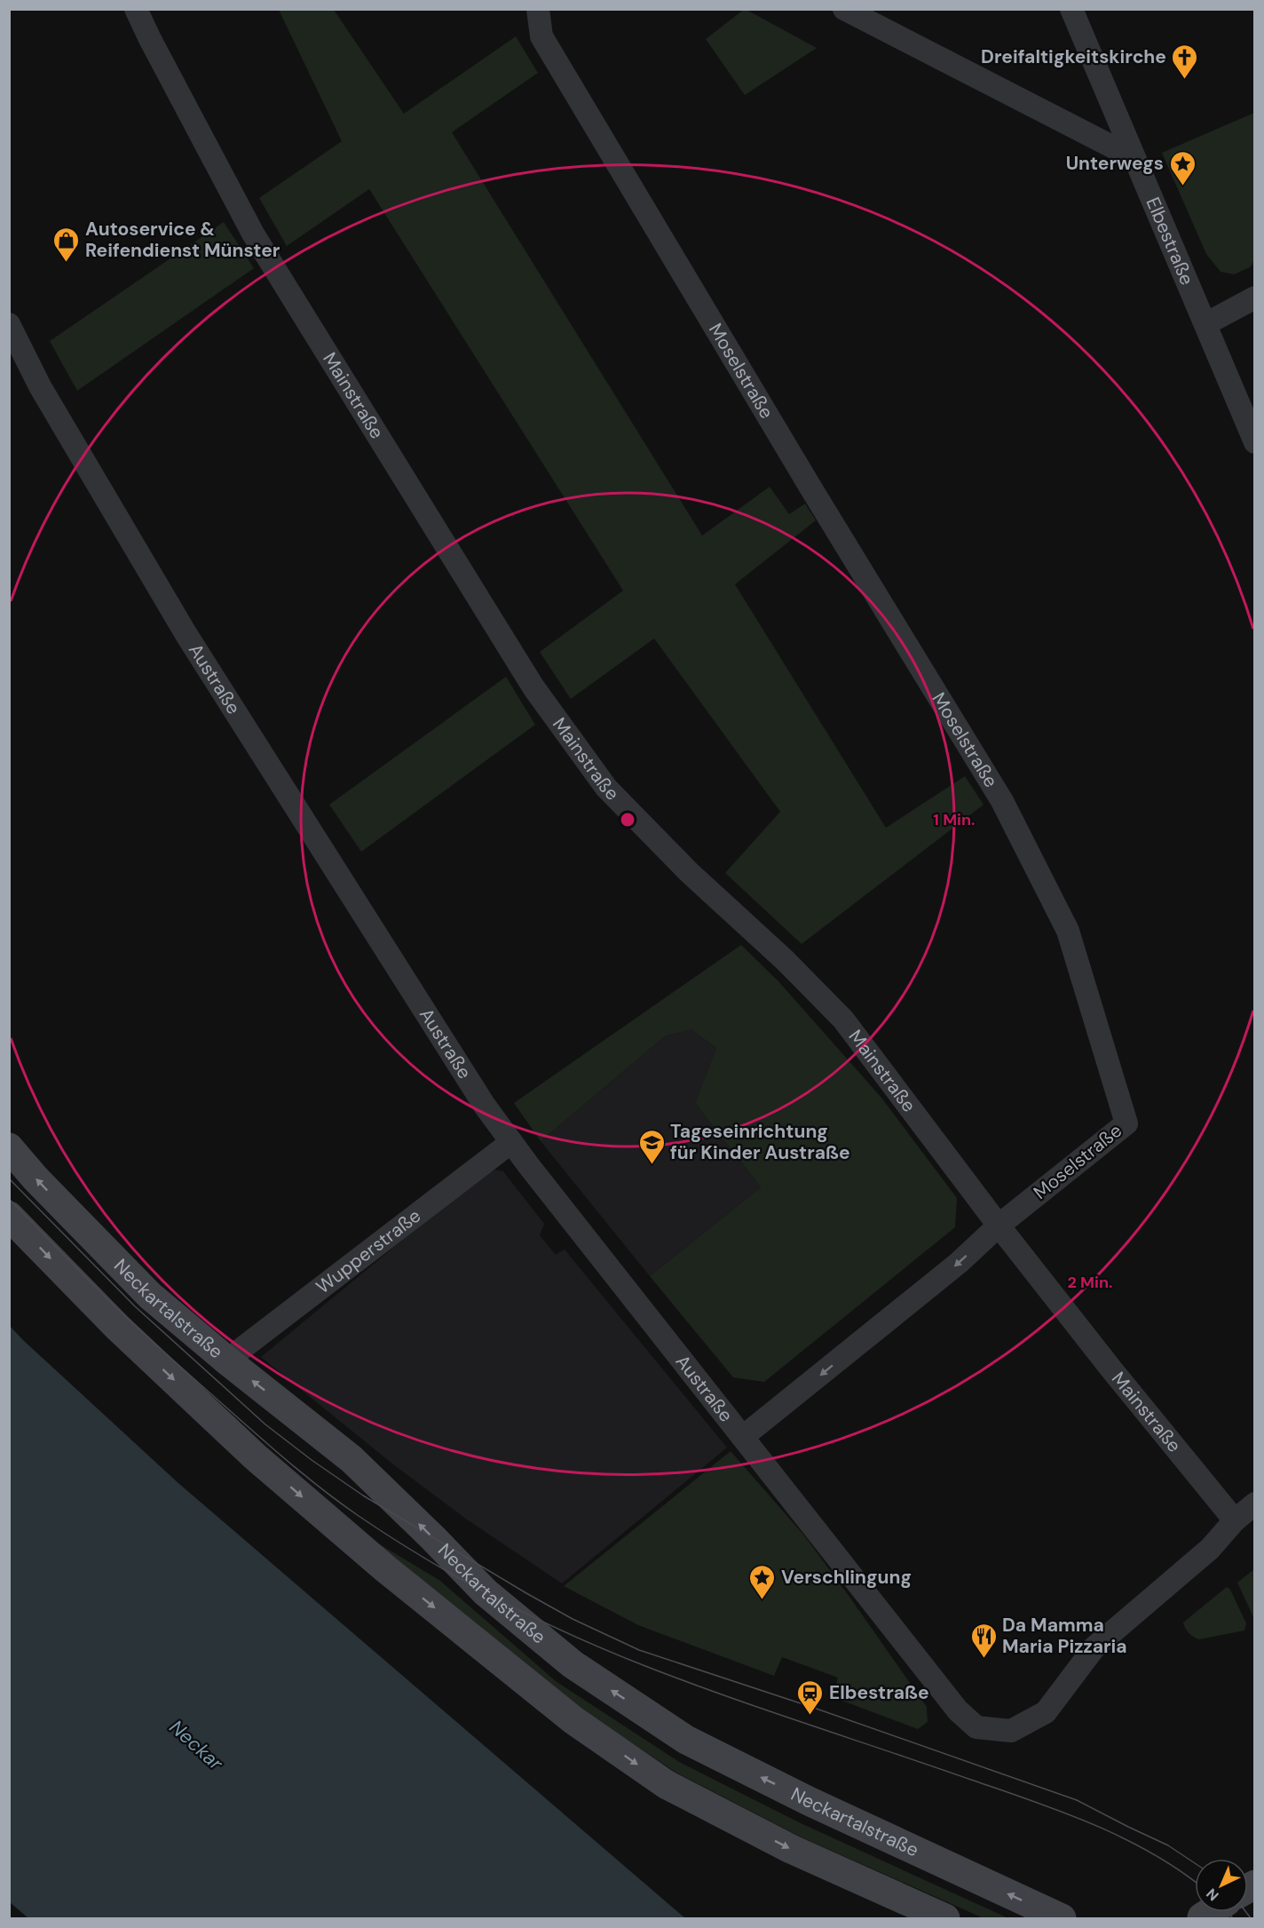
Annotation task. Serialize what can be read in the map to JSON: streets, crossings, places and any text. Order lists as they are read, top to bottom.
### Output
{
  "streets": {
    "main road": ["Neckartalstraße"],
    "street": [
      "Elbestraße",
      "Moselstraße",
      "Mainstraße",
      "Austraße",
      "Wupperstraße"
    ]
  },
  "crossings": [
    ["Moselstraße", "Mainstraße"],
    ["Moselstraße", "Austraße"],
    ["Mainstraße", "Austraße"],
    ["Austraße", "Wupperstraße"],
    ["Wupperstraße", "Neckartalstraße"]
  ],
  "water": ["Neckar"],
  "places": {
    "church": ["Dreifaltigkeitskirche"],
    "place": ["Unterwegs", "Verschlingung"],
    "shop": ["Autoservice & Reifendienst Münster"],
    "school or university": ["Tageseinrichtung für Kinder Austraße"],
    "restaurant": ["Da Mamma Maria Pizzaria"],
    "station": ["Elbestraße"]
  },
  "north": "bottom left",
  "rings": ["1 Min.", "2 Min."]
}
